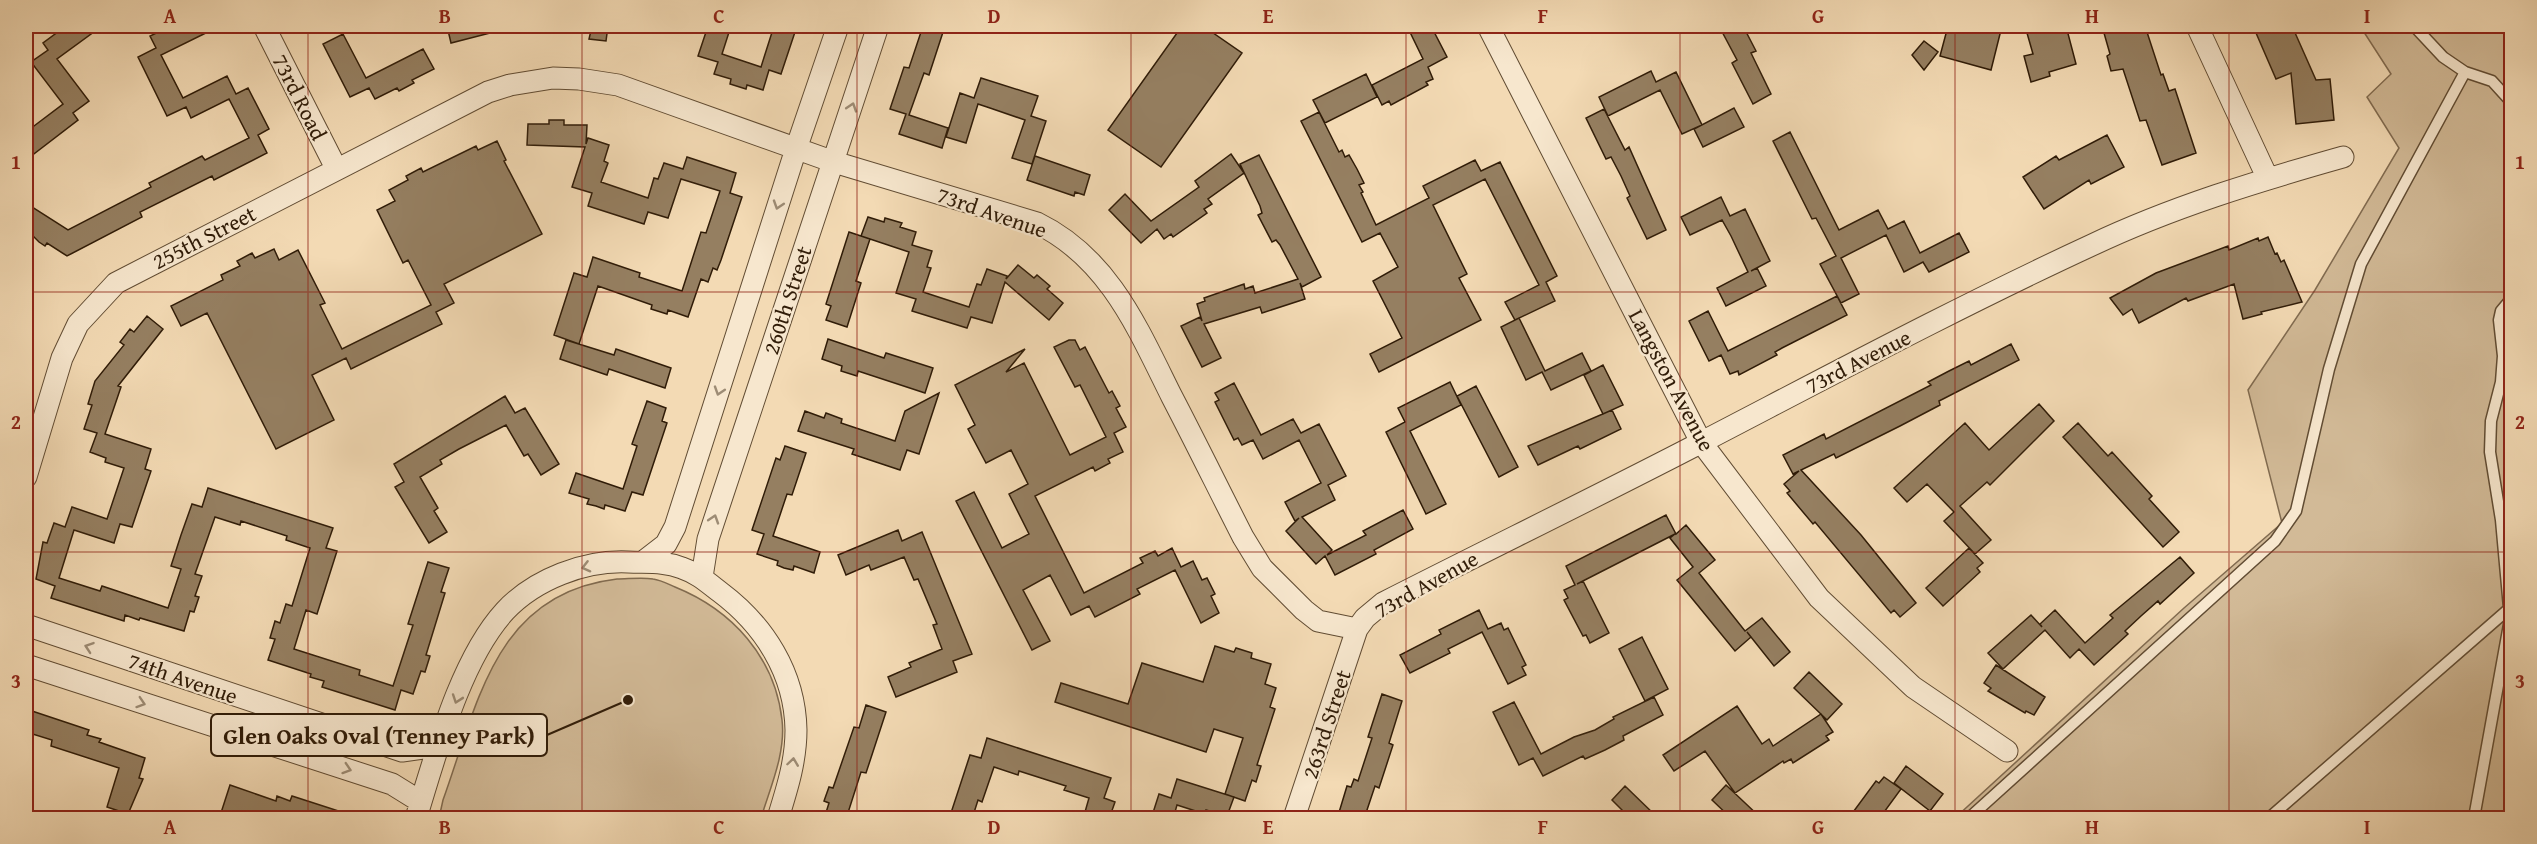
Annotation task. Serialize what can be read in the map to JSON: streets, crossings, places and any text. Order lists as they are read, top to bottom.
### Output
{
  "streets": {
    "street": [
      "73rd Road",
      "73rd Avenue",
      "255th Street",
      "260th Street",
      "Langston Avenue",
      "74th Avenue",
      "263rd Street"
    ]
  },
  "crossings": [
    ["73rd Road", "255th Street"],
    ["73rd Avenue", "255th Street"],
    ["73rd Avenue", "260th Street"],
    ["73rd Avenue", "Langston Avenue"],
    ["73rd Avenue", "263rd Street"]
  ],
  "places": ["Glen Oaks Oval (Tenney Park)"],
  "grid": {
    "columns": [
      "A",
      "B",
      "C",
      "D",
      "E",
      "F",
      "G",
      "H",
      "I"
    ],
    "rows": ["1", "2", "3"]
  }
}
